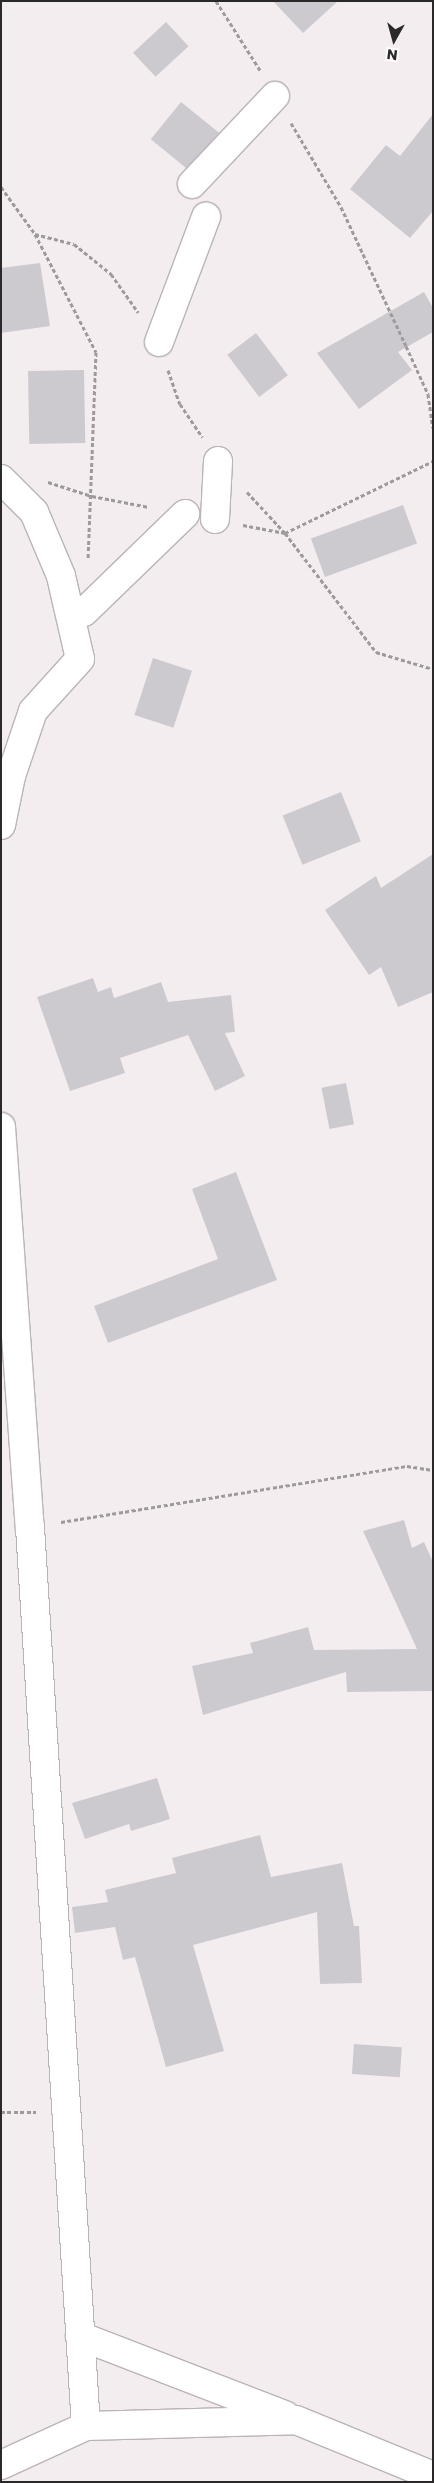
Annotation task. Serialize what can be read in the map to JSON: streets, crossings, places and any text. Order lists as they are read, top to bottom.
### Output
{
  "north": "bottom"
}
